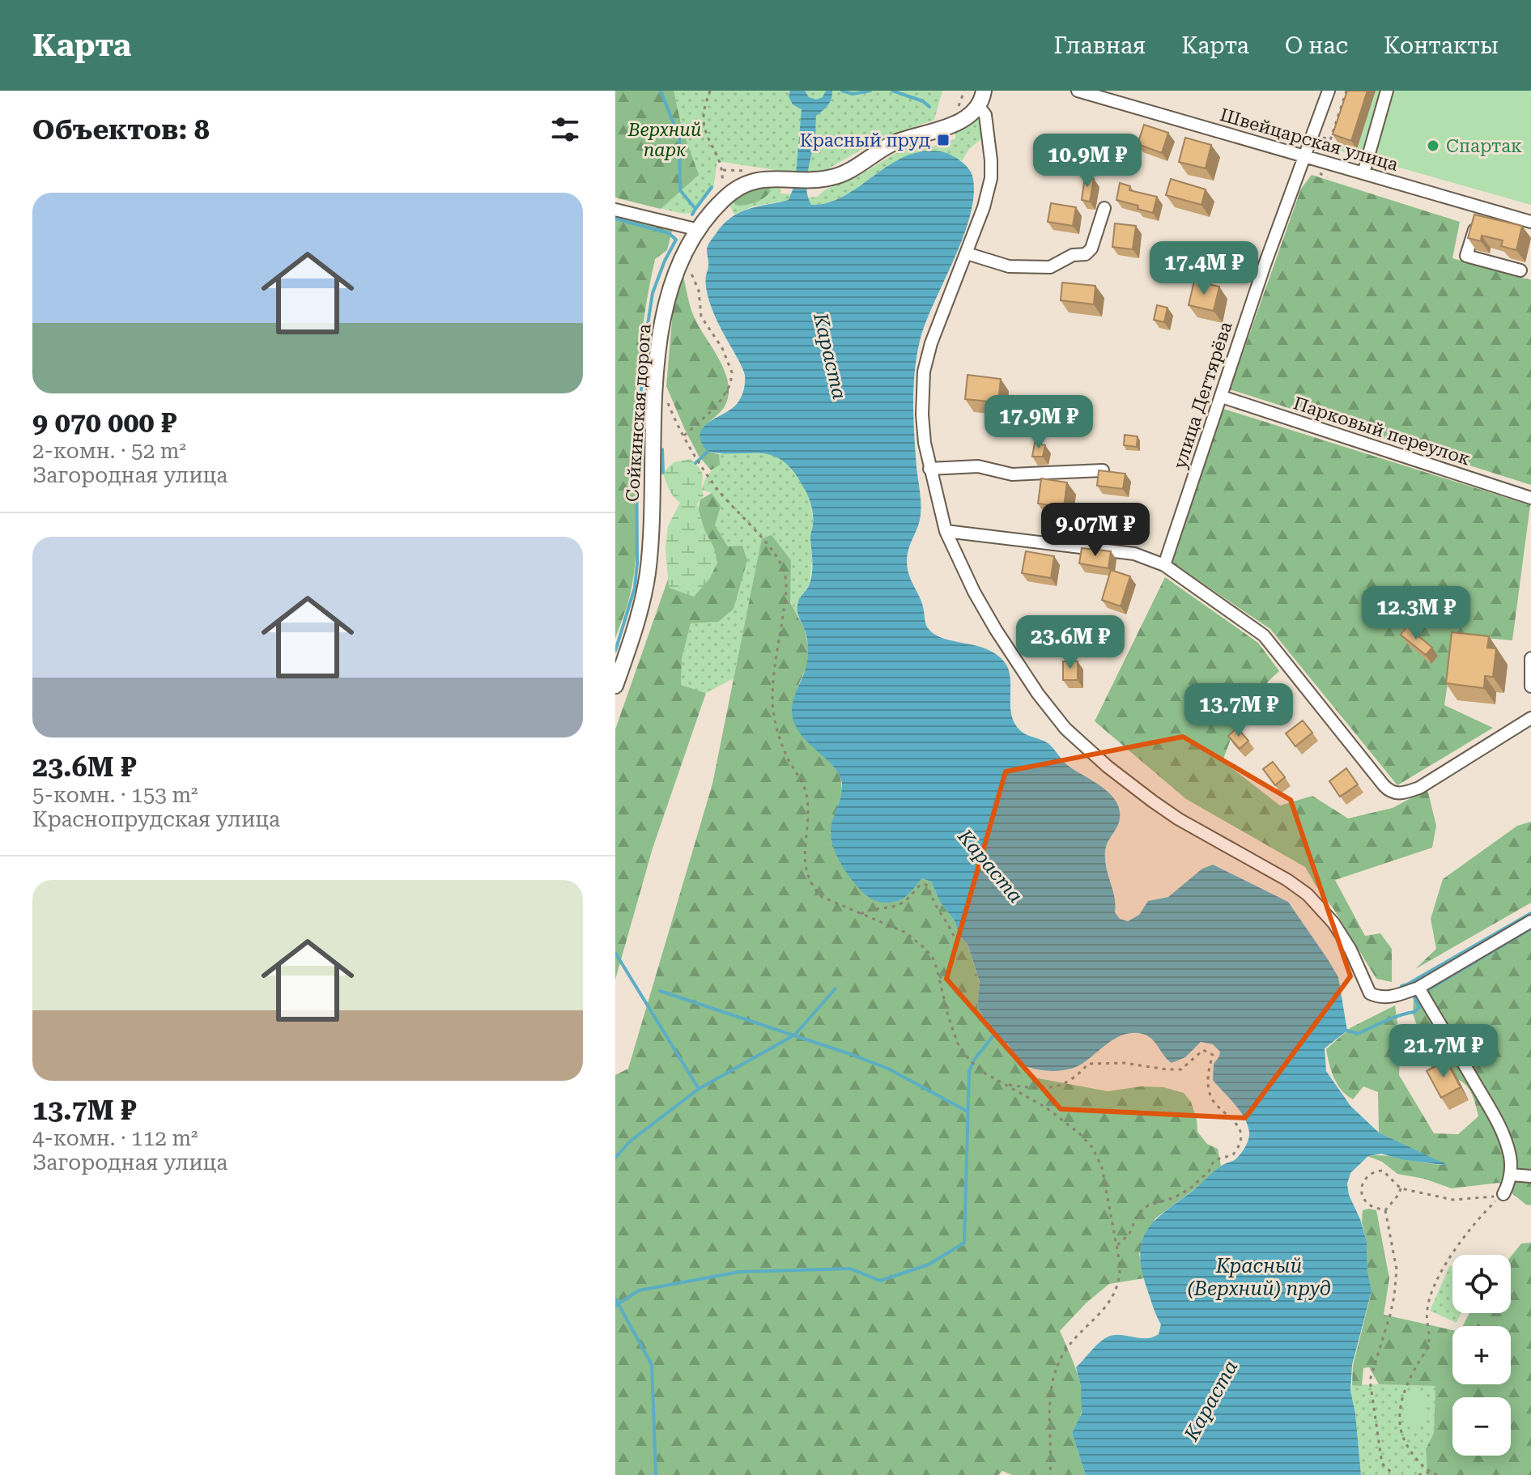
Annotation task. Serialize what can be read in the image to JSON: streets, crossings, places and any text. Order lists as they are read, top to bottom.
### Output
{
  "streets": {
    "main road": ["Сойкинская дорога"],
    "street": ["Швейцарская улица", "улица Дегтярёва", "Парковый переулок"]
  },
  "crossings": [
    ["Швейцарская улица", "улица Дегтярёва"],
    ["улица Дегтярёва", "Парковый переулок"]
  ],
  "water": ["Караста", "Красный (Верхний) пруд"],
  "parks": ["Верхний парк"],
  "places": {
    "transit": ["Красный пруд"],
    "other": ["Спартак"]
  },
  "page": {
    "header": "Карта",
    "nav": [
      "Главная",
      "Карта",
      "О нас",
      "Контакты"
    ],
    "heading": "Объектов: 8",
    "price": [
      "10.9M ₽",
      "17.4M ₽",
      "17.9M ₽",
      "9.07M ₽",
      "12.3M ₽",
      "23.6M ₽",
      "13.7M ₽",
      "21.7M ₽"
    ],
    "list": [
      {
        "name": "9 070 000 ₽",
        "note": "2-комн. · 52 m² · Загородная улица"
      },
      {
        "name": "23.6M ₽",
        "note": "5-комн. · 153 m² · Краснопрудская улица"
      },
      {
        "name": "13.7M ₽",
        "note": "4-комн. · 112 m² · Загородная улица"
      }
    ],
    "map_buttons": ["+", "−"]
  }
}
